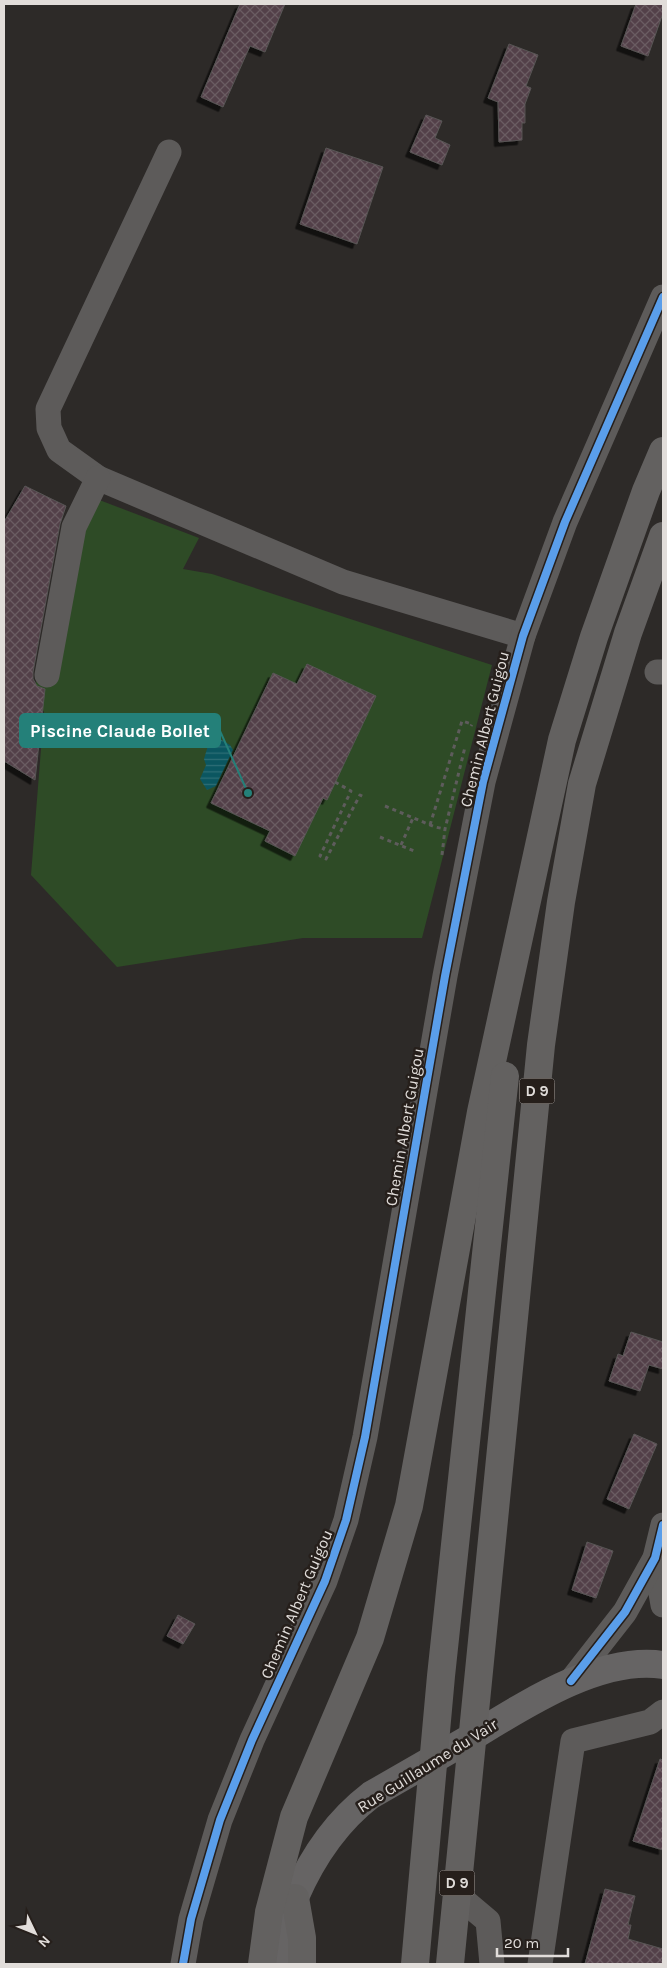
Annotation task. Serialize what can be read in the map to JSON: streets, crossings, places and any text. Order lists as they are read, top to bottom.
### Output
{
  "streets": {
    "highway": ["D 9"],
    "main road": ["Rue Guillaume du Vair"],
    "street": ["Chemin Albert Guigou"]
  },
  "places": ["Piscine Claude Bollet"],
  "scale_bar": "20 m",
  "north": "bottom right"
}
